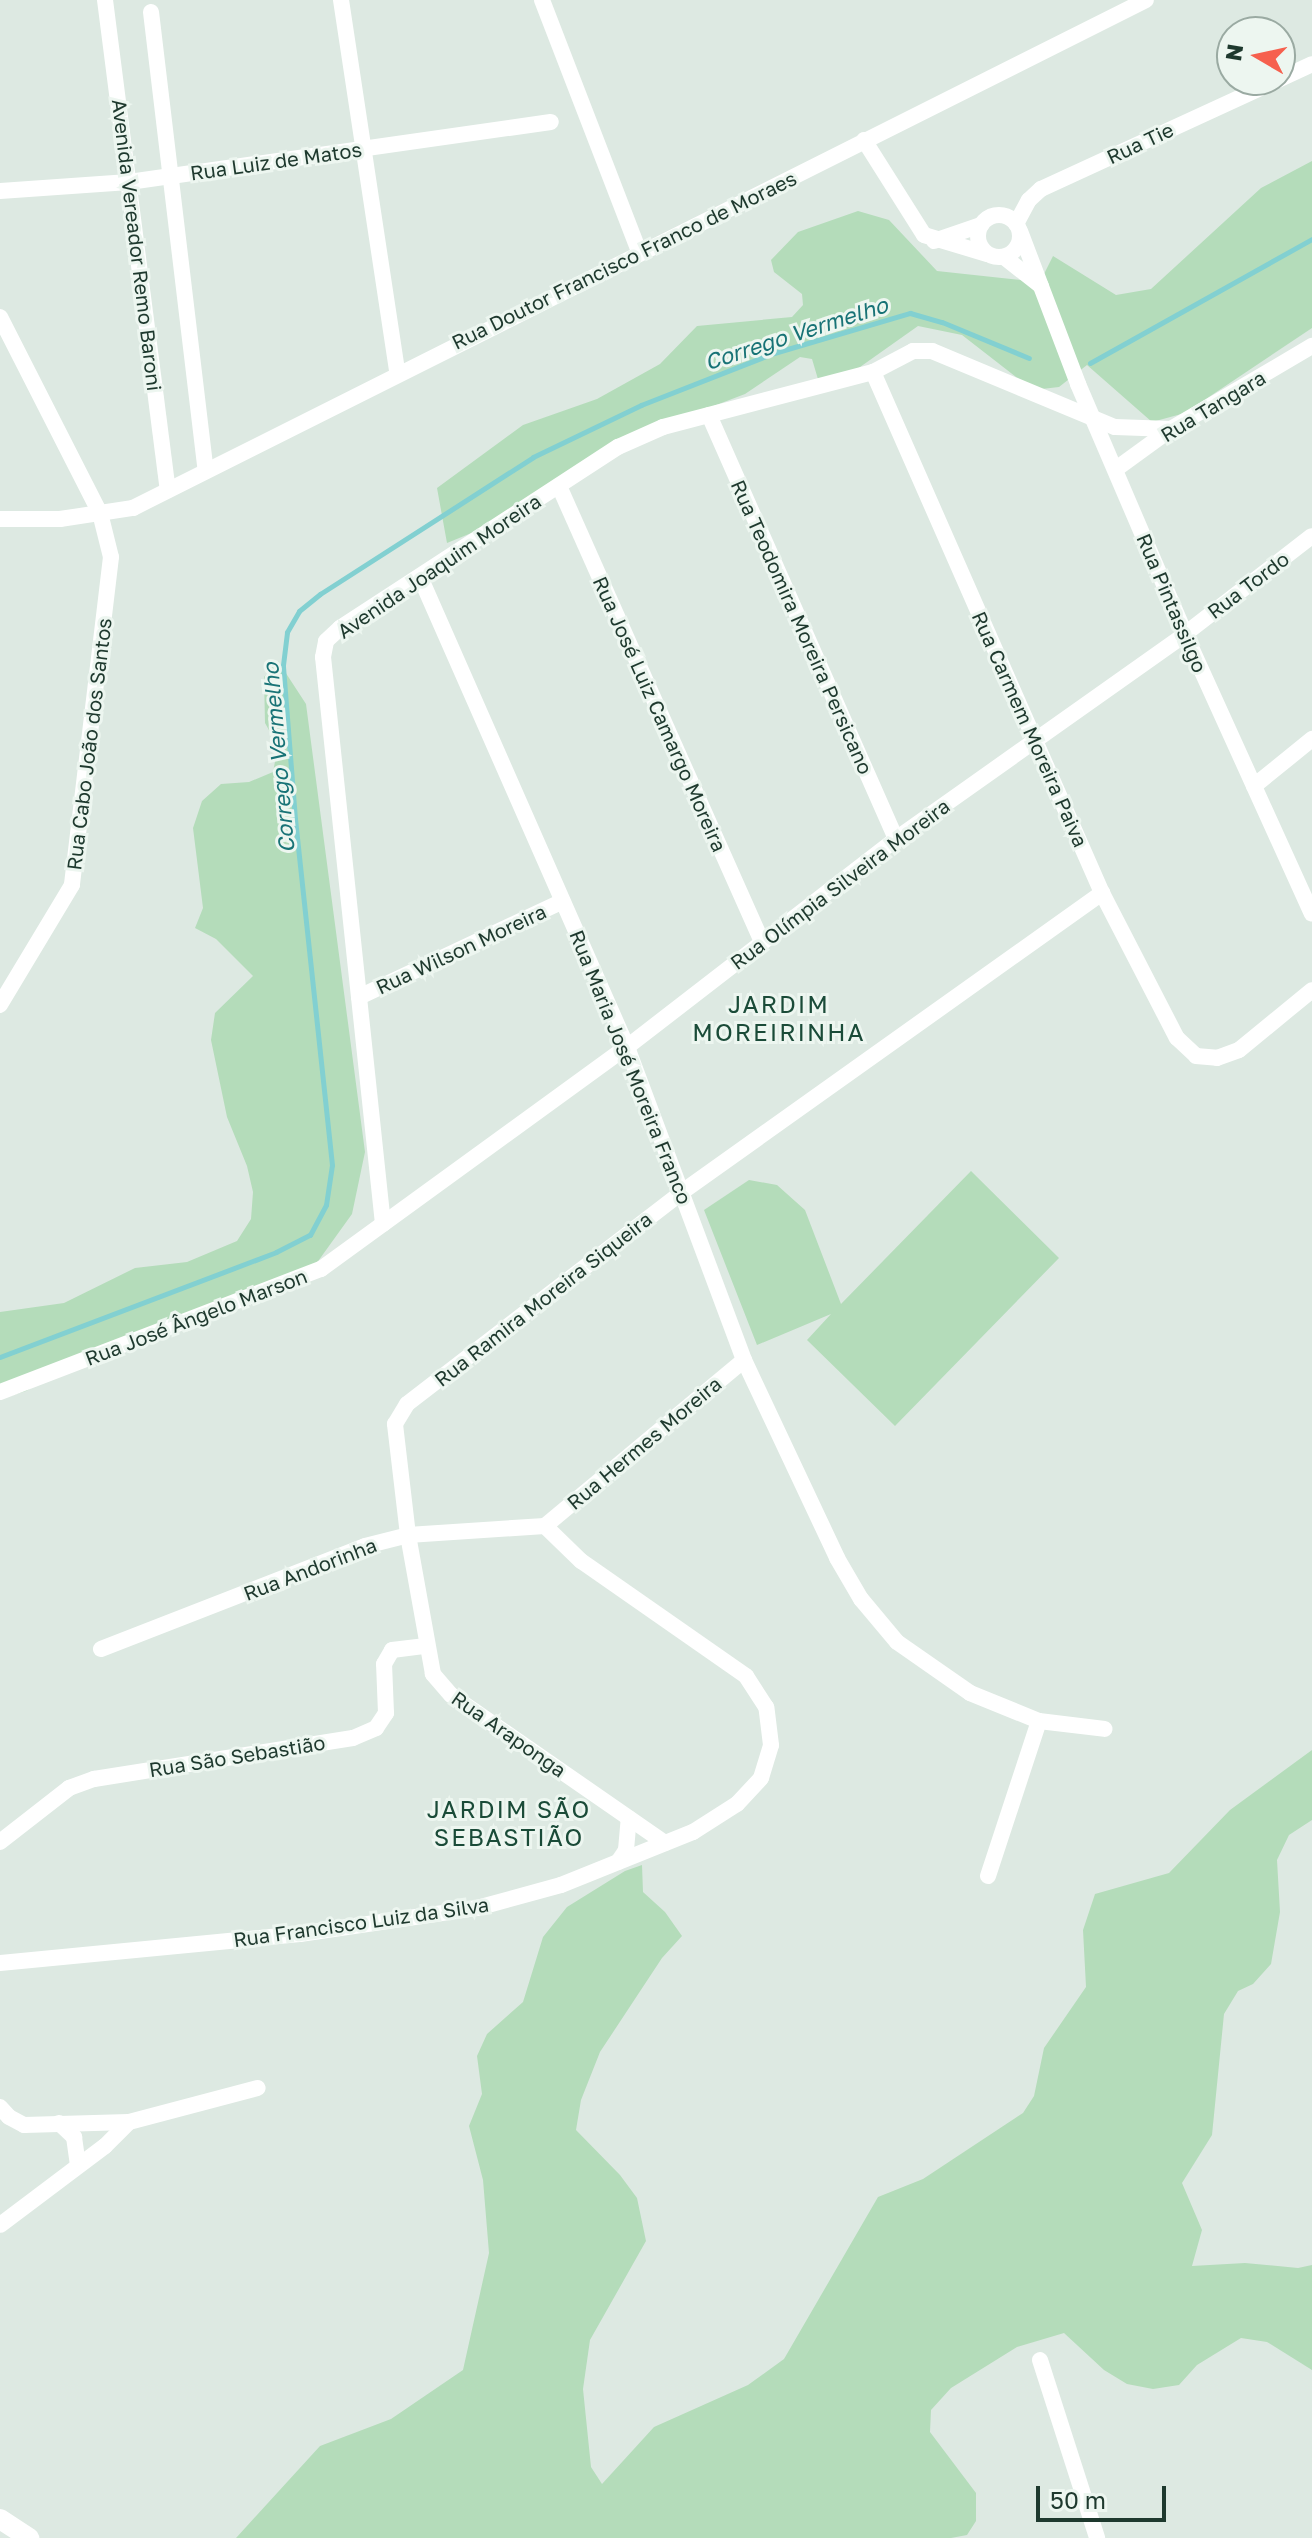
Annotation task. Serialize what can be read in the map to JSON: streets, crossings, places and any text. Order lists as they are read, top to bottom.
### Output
{
  "streets": {
    "street": [
      "Rua Tie",
      "Rua Luiz de Matos",
      "Avenida Vereador Remo Baroni",
      "Rua Doutor Francisco Franco de Moraes",
      "Rua Tangara",
      "Avenida Joaquim Moreira",
      "Rua Tordo",
      "Rua Pintassilgo",
      "Rua Teodomira Moreira Persicano",
      "Rua José Luiz Camargo Moreira",
      "Rua Carmem Moreira Paiva",
      "Rua Cabo João dos Santos",
      "Rua Olímpia Silveira Moreira",
      "Rua Wilson Moreira",
      "Rua Maria José Moreira Franco",
      "Rua Ramira Moreira Siqueira",
      "Rua José Ângelo Marson",
      "Rua Hermes Moreira",
      "Rua Andorinha",
      "Rua Araponga",
      "Rua São Sebastião",
      "Rua Francisco Luiz da Silva"
    ]
  },
  "crossings": [
    ["Rua Tie", "Rua Pintassilgo"],
    ["Rua Luiz de Matos", "Avenida Vereador Remo Baroni"],
    ["Avenida Vereador Remo Baroni", "Rua Doutor Francisco Franco de Moraes"],
    ["Rua Doutor Francisco Franco de Moraes", "Rua Cabo João dos Santos"],
    ["Rua Tangara", "Avenida Joaquim Moreira"],
    ["Rua Tangara", "Rua Pintassilgo"],
    ["Avenida Joaquim Moreira", "Rua Pintassilgo"],
    ["Avenida Joaquim Moreira", "Rua Teodomira Moreira Persicano"],
    ["Avenida Joaquim Moreira", "Rua José Luiz Camargo Moreira"],
    ["Avenida Joaquim Moreira", "Rua Carmem Moreira Paiva"],
    ["Avenida Joaquim Moreira", "Rua Olímpia Silveira Moreira"],
    ["Avenida Joaquim Moreira", "Rua Wilson Moreira"],
    ["Avenida Joaquim Moreira", "Rua Maria José Moreira Franco"],
    ["Avenida Joaquim Moreira", "Rua José Ângelo Marson"],
    ["Rua Tordo", "Rua Pintassilgo"],
    ["Rua Tordo", "Rua Olímpia Silveira Moreira"],
    ["Rua Pintassilgo", "Rua Olímpia Silveira Moreira"],
    ["Rua Teodomira Moreira Persicano", "Rua Olímpia Silveira Moreira"],
    ["Rua José Luiz Camargo Moreira", "Rua Olímpia Silveira Moreira"],
    ["Rua Carmem Moreira Paiva", "Rua Olímpia Silveira Moreira"],
    ["Rua Carmem Moreira Paiva", "Rua Ramira Moreira Siqueira"],
    ["Rua Olímpia Silveira Moreira", "Rua Maria José Moreira Franco"],
    ["Rua Olímpia Silveira Moreira", "Rua José Ângelo Marson"],
    ["Rua Wilson Moreira", "Rua Maria José Moreira Franco"],
    ["Rua Maria José Moreira Franco", "Rua Ramira Moreira Siqueira"],
    ["Rua Maria José Moreira Franco", "Rua Hermes Moreira"],
    ["Rua Ramira Moreira Siqueira", "Rua Andorinha"],
    ["Rua Ramira Moreira Siqueira", "Rua Araponga"],
    ["Rua Hermes Moreira", "Rua Andorinha"],
    ["Rua Hermes Moreira", "Rua Francisco Luiz da Silva"],
    ["Rua Andorinha", "Rua Araponga"],
    ["Rua Andorinha", "Rua Francisco Luiz da Silva"],
    ["Rua Araponga", "Rua São Sebastião"],
    ["Rua Araponga", "Rua Francisco Luiz da Silva"]
  ],
  "districts": ["JARDIM MOREIRINHA", "JARDIM SÃO SEBASTIÃO"],
  "water": ["Corrego Vermelho"],
  "scale_bar": "50 m",
  "north": "left"
}
